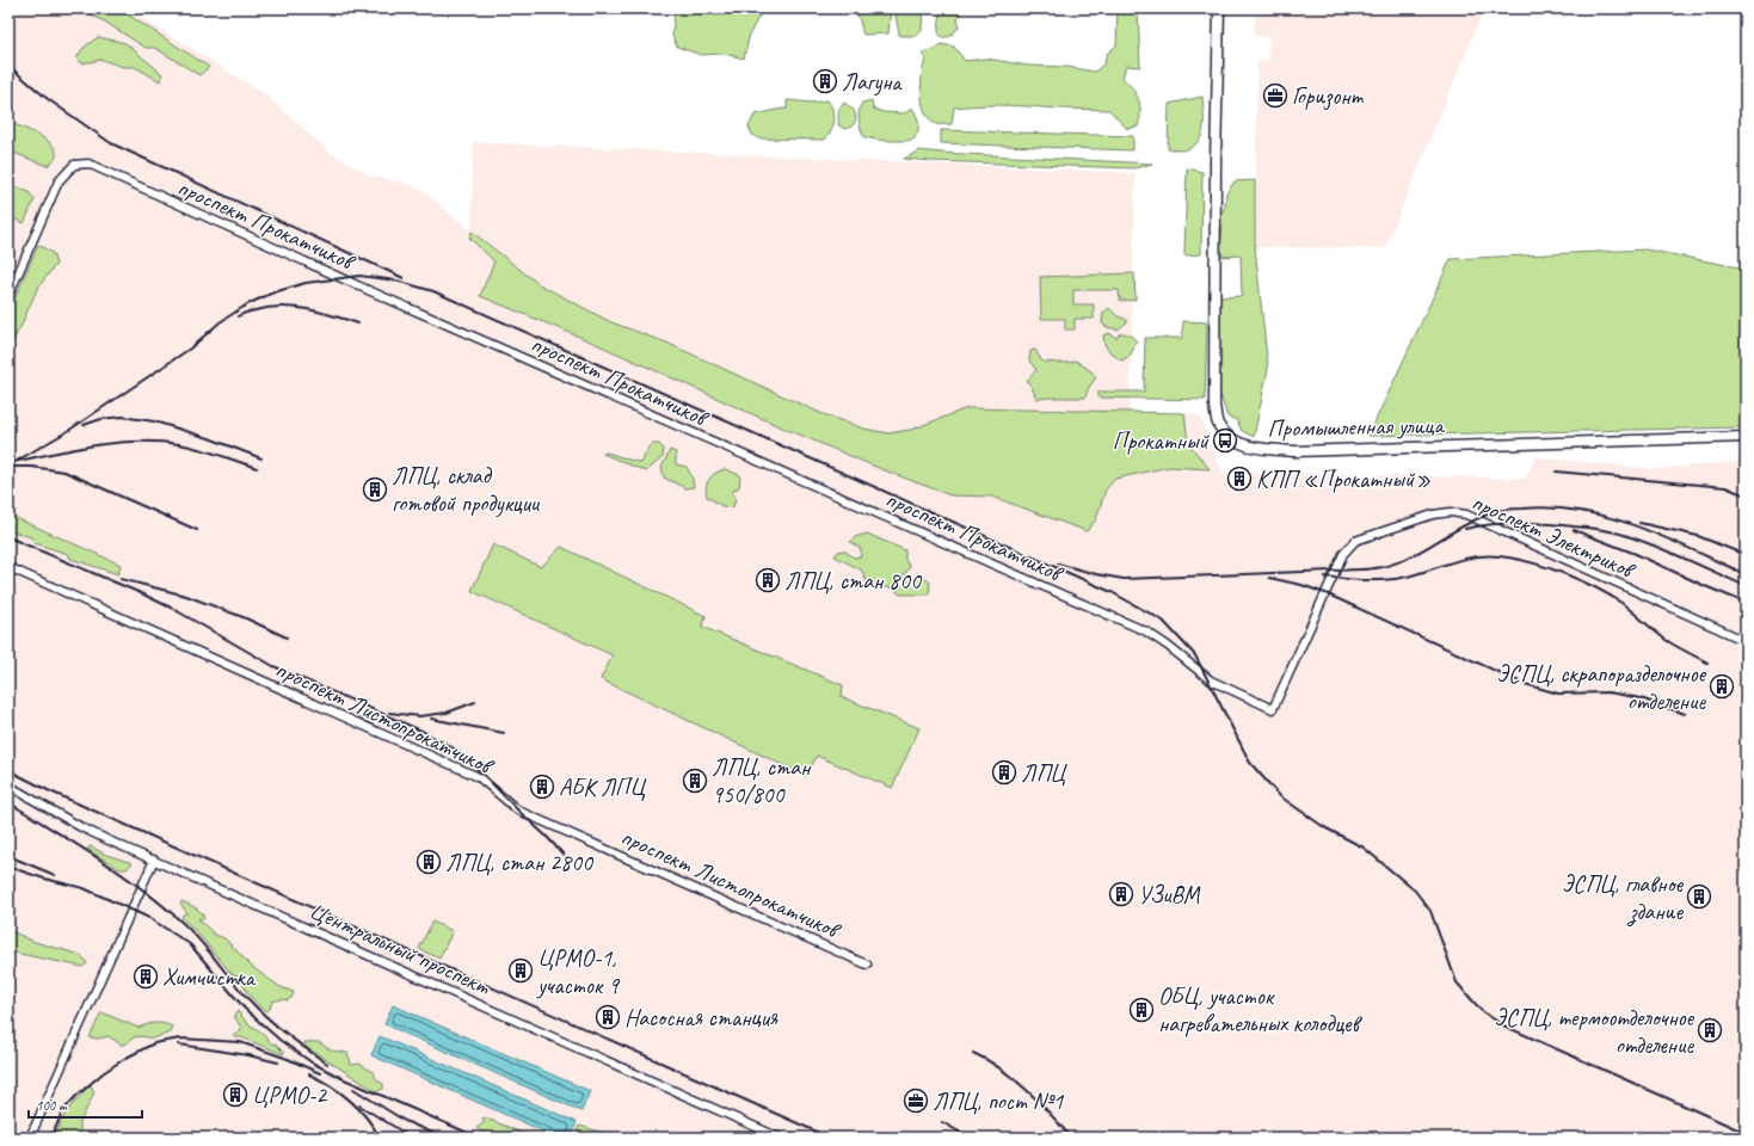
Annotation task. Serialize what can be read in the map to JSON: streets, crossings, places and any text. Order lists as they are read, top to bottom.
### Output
{
  "streets": {
    "street": [
      "проспект Прокатчиков",
      "Промышленная улица",
      "проспект Электриков",
      "проспект Листопрокатчиков",
      "Центральный проспект"
    ]
  },
  "crossings": [
    ["проспект Прокатчиков", "проспект Электриков"]
  ],
  "places": {
    "building": [
      "Лагуна",
      "КПП «Прокатный»",
      "ЛПЦ, склад готовой продукции",
      "ЛПЦ, стан 800",
      "ЭСПЦ, скрапоразделочное отделение",
      "ЛПЦ",
      "ЛПЦ, стан 950/800",
      "АБК ЛПЦ",
      "ЛПЦ, стан 2800",
      "УЗиВМ",
      "ЭСПЦ, главное здание",
      "ЦРМО-1, участок 9",
      "Химчистка",
      "ОБЦ, участок нагревательных колодцев",
      "Насосная станция",
      "ЭСПЦ, термоотделочное отделение",
      "ЦРМО-2"
    ],
    "office": ["Горизонт", "ЛПЦ, пост №1"],
    "bus stop": ["Прокатный"]
  },
  "scale_bar": "100 m"
}
